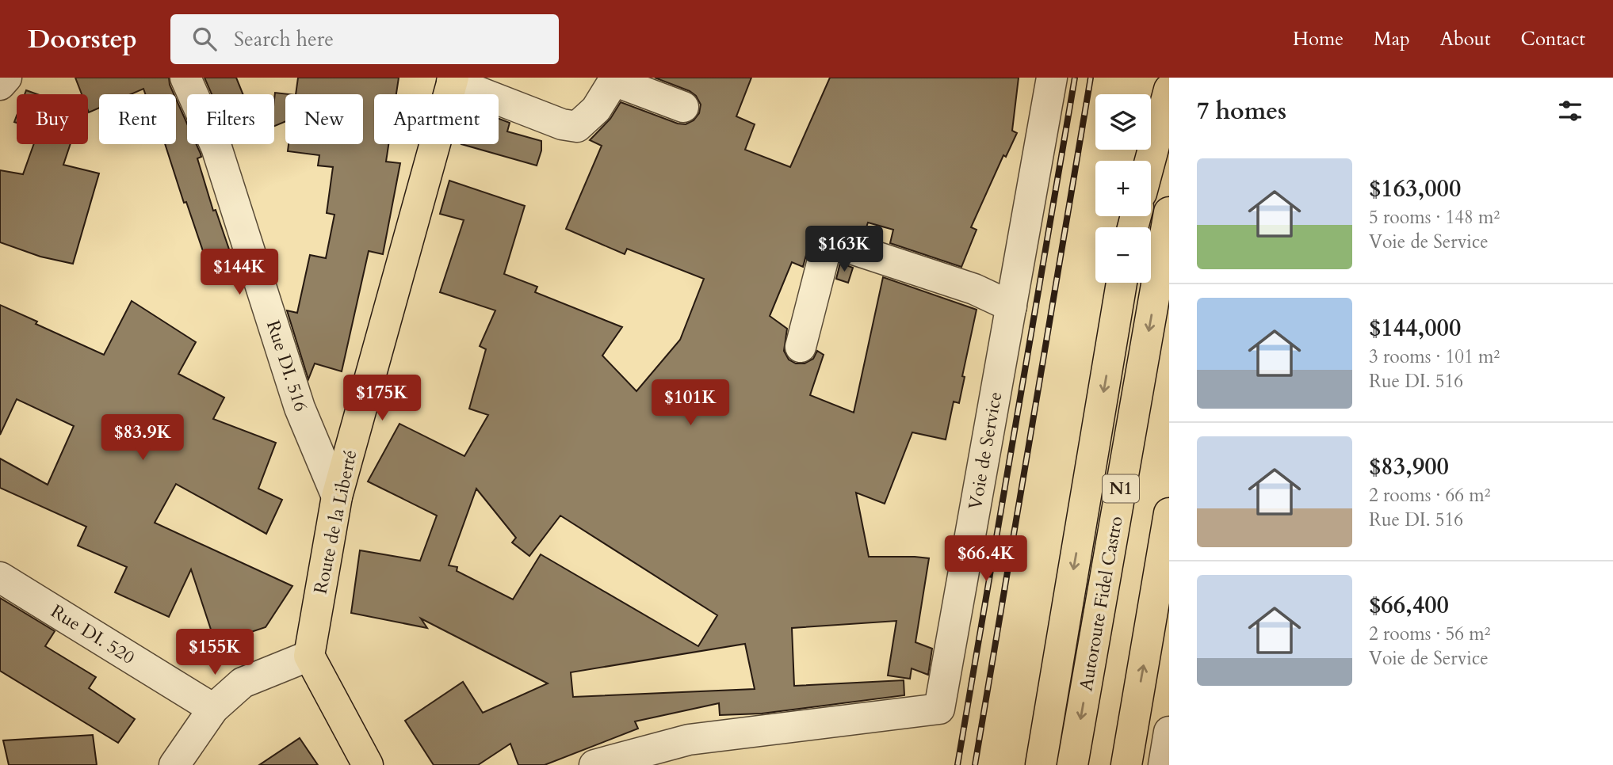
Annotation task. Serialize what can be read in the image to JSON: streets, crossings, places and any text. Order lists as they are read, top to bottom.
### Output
{
  "streets": {
    "main road": ["N1", "Route de la Liberté", "Autoroute Fidel Castro"],
    "street": ["Rue DI. 516", "Voie de Service", "Rue DI. 520"]
  },
  "crossings": [
    ["Rue DI. 516", "Route de la Liberté"]
  ],
  "page": {
    "header": "Doorstep",
    "search": "Search here",
    "nav": [
      "Home",
      "Map",
      "About",
      "Contact"
    ],
    "heading": "7 homes",
    "map_buttons": ["+", "−"],
    "chip": [
      "Buy",
      "Rent",
      "Filters",
      "New",
      "Apartment"
    ],
    "list": [
      {
        "name": "$163,000",
        "note": "5 rooms · 148 m² · Voie de Service"
      },
      {
        "name": "$144,000",
        "note": "3 rooms · 101 m² · Rue DI. 516"
      },
      {
        "name": "$83,900",
        "note": "2 rooms · 66 m² · Rue DI. 516"
      },
      {
        "name": "$66,400",
        "note": "2 rooms · 56 m² · Voie de Service"
      }
    ],
    "price": [
      "$163K",
      "$144K",
      "$175K",
      "$101K",
      "$83.9K",
      "$66.4K",
      "$155K"
    ]
  }
}
